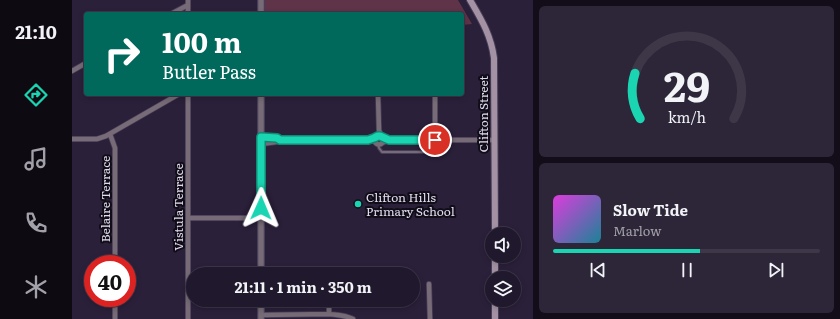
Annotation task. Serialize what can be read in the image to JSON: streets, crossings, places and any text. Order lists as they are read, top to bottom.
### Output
{
  "streets": {
    "main road": ["Clifton Street"],
    "street": ["Belaire Terrace", "Vistula Terrace"]
  },
  "places": ["Clifton Hills Primary School"],
  "page": {
    "tabs": "21:10",
    "turn": ["100 m", "Butler Pass"],
    "song": ["Slow Tide", "Marlow"],
    "limit": "40",
    "trip": "21:11 · 1 min · 350 m",
    "gauge": ["29", "km/h"]
  }
}
